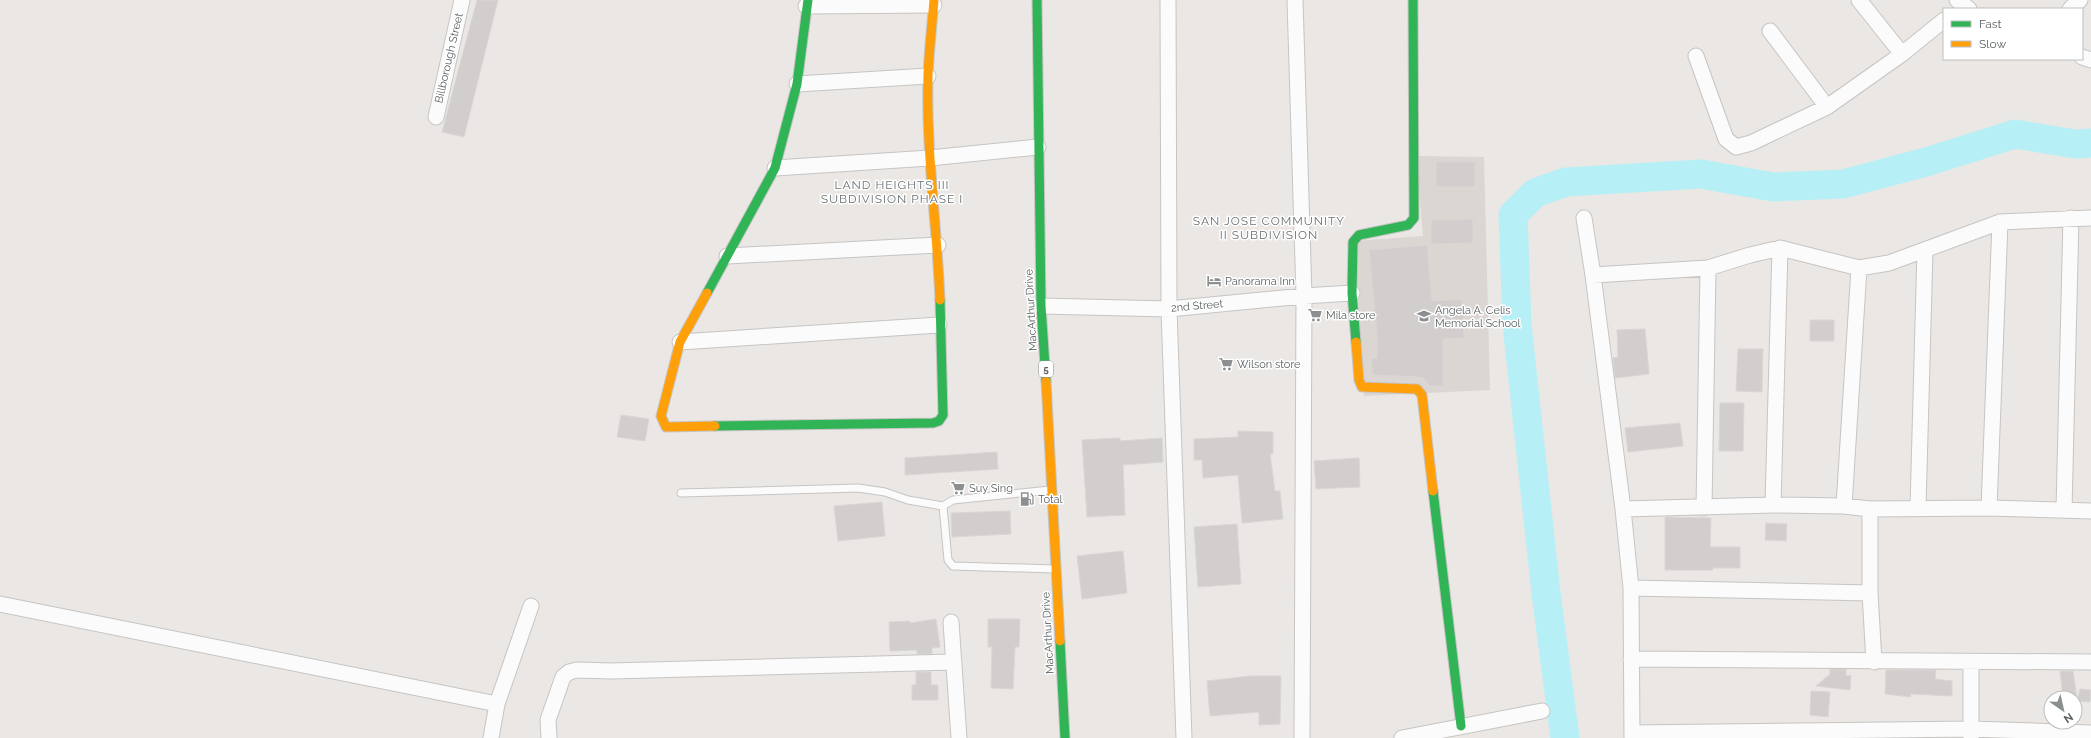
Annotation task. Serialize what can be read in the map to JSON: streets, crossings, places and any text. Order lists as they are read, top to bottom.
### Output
{
  "streets": {
    "street": [
      "Billborough Street",
      "2nd Street",
      "MacArthur Drive",
      "5"
    ]
  },
  "crossings": [
    ["2nd Street", "MacArthur Drive"]
  ],
  "districts": ["LAND HEIGHTS III SUBDIVISION PHASE I", "SAN JOSE COMMUNITY II SUBDIVISION"],
  "places": {
    "hotel": ["Panorama Inn"],
    "supermarket": ["Mila store", "Wilson store", "Suy Sing"],
    "school or university": ["Angela A. Celis Memorial School"],
    "fuel station": ["Total"]
  },
  "legend": ["Fast", "Slow"],
  "north": "bottom right"
}
